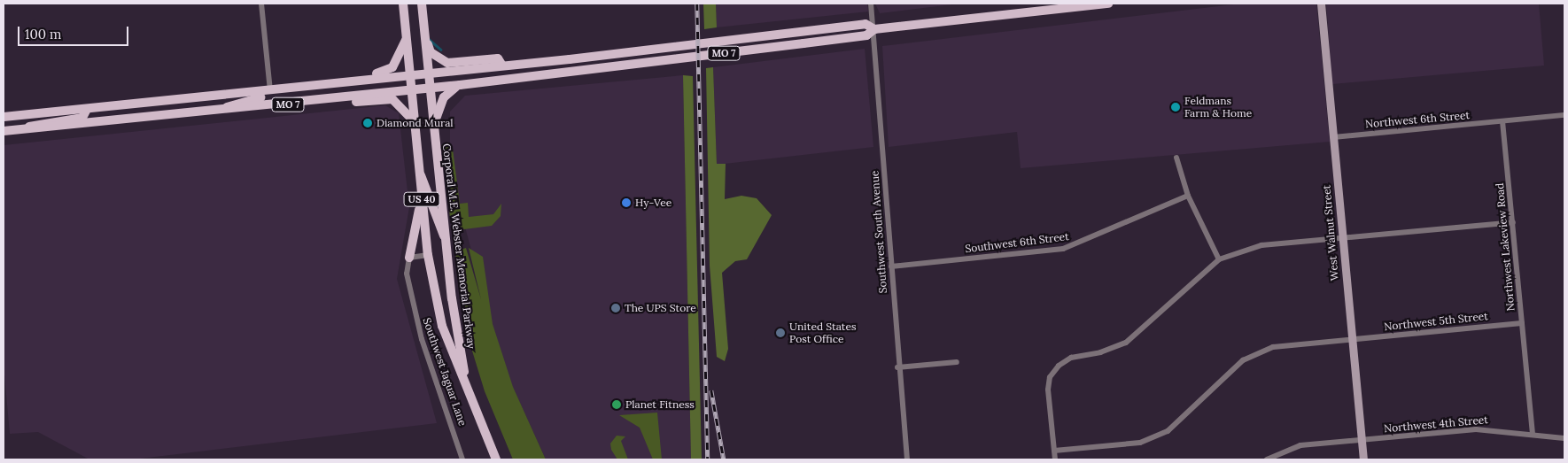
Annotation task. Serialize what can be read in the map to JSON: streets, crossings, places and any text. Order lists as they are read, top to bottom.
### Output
{
  "streets": {
    "main road": ["MO 7", "US 40", "Corporal M.E. Webster Memorial Parkway"],
    "street": [
      "Northwest 6th Street",
      "Southwest South Avenue",
      "West Walnut Street",
      "Southwest 6th Street",
      "Northwest Lakeview Road",
      "Northwest 5th Street",
      "Southwest Jaguar Lane",
      "Northwest 4th Street"
    ]
  },
  "crossings": [
    ["MO 7", "Southwest South Avenue"],
    ["MO 7", "Corporal M.E. Webster Memorial Parkway"],
    ["Northwest 6th Street", "West Walnut Street"],
    ["Northwest 6th Street", "Northwest Lakeview Road"],
    ["US 40", "Corporal M.E. Webster Memorial Parkway"],
    ["Southwest South Avenue", "Southwest 6th Street"],
    ["West Walnut Street", "Northwest 5th Street"],
    ["West Walnut Street", "Northwest 4th Street"],
    ["Northwest Lakeview Road", "Northwest 5th Street"],
    ["Northwest Lakeview Road", "Northwest 4th Street"]
  ],
  "places": [
    "Feldmans Farm & Home",
    "Diamond Mural",
    "Hy-Vee",
    "The UPS Store",
    "United States Post Office",
    "Planet Fitness"
  ],
  "scale_bar": "100 m"
}
